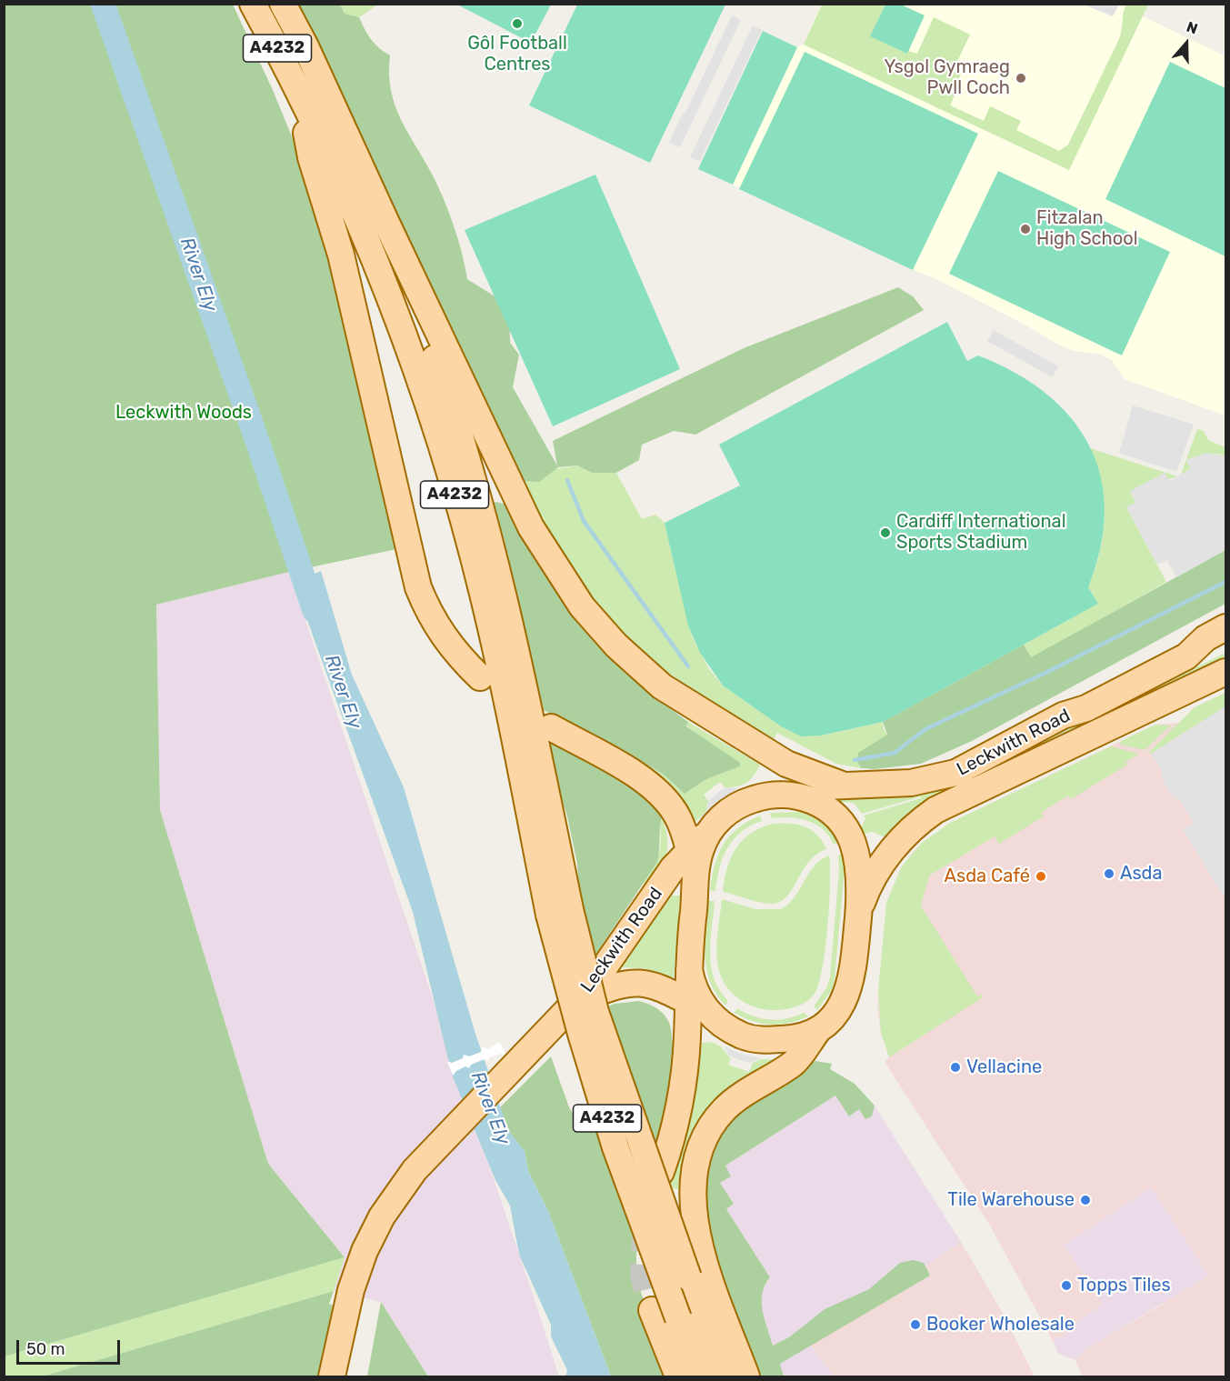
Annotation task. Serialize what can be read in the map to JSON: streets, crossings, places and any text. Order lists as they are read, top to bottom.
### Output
{
  "streets": {
    "main road": ["A4232", "Leckwith Road"]
  },
  "water": ["River Ely"],
  "parks": ["Leckwith Woods"],
  "places": [
    "Gôl Football Centres",
    "Ysgol Gymraeg Pwll Coch",
    "Fitzalan High School",
    "Cardiff International Sports Stadium",
    "Asda",
    "Asda Café",
    "Vellacine",
    "Tile Warehouse",
    "Topps Tiles",
    "Booker Wholesale"
  ],
  "scale_bar": "50 m",
  "north": "top"
}
